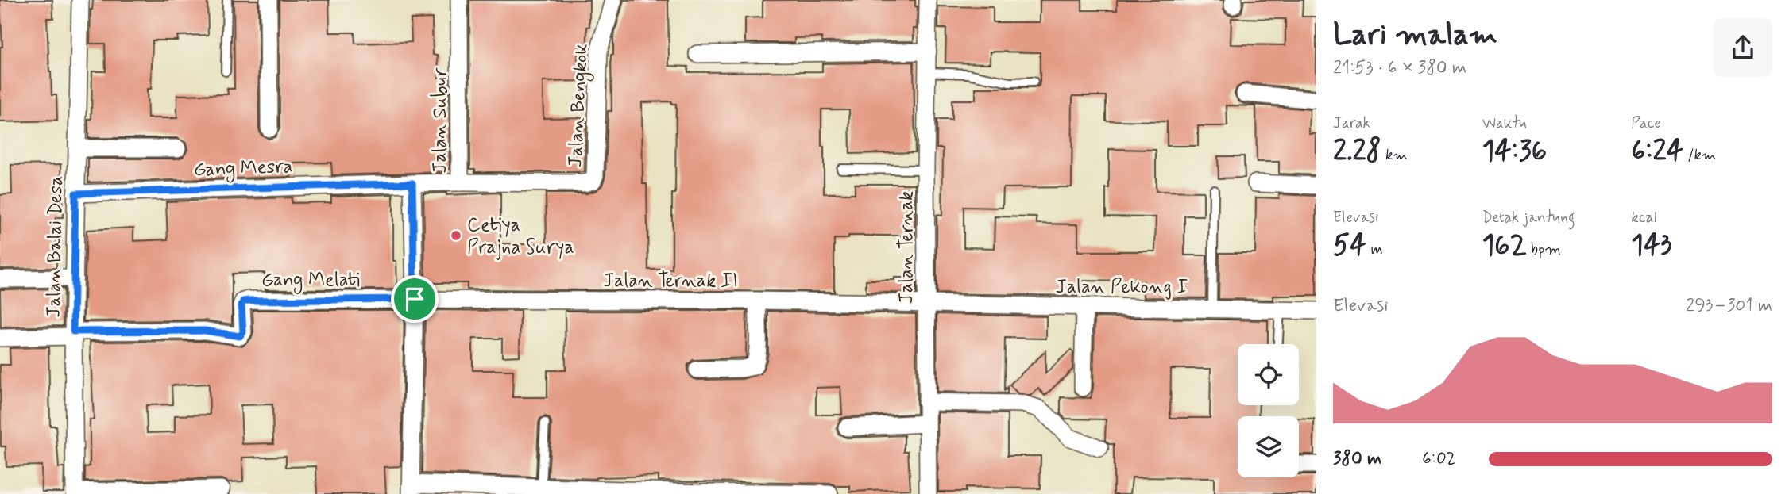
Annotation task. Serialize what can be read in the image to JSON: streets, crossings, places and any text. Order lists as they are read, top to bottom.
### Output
{
  "streets": {
    "street": [
      "Jalan Bengkok",
      "Jalan Subur",
      "Gang Mesra",
      "Jalan Balai Desa",
      "Jalan Ternak",
      "Gang Melati",
      "Jalan Ternak II",
      "Jalan Pekong I"
    ]
  },
  "crossings": [
    ["Jalan Bengkok", "Jalan Subur"],
    ["Jalan Subur", "Gang Mesra"],
    ["Jalan Subur", "Gang Melati"],
    ["Jalan Subur", "Jalan Ternak II"],
    ["Gang Mesra", "Jalan Balai Desa"],
    ["Jalan Balai Desa", "Gang Melati"],
    ["Jalan Ternak", "Jalan Ternak II"],
    ["Jalan Ternak", "Jalan Pekong I"],
    ["Gang Melati", "Jalan Ternak II"],
    ["Jalan Ternak II", "Jalan Pekong I"]
  ],
  "places": ["Cetiya Prajna Surya"],
  "page": {
    "heading": ["Lari malam", "21:53 · 6 × 380 m"],
    "stats": [
      ["Jarak", "2.28 km"],
      ["Waktu", "14:36"],
      ["Pace", "6:24 /km"],
      ["Elevasi", "54 m"],
      ["Detak jantung", "162 bpm"],
      ["kcal", "143"]
    ],
    "chart": ["Elevasi", "293–301 m"],
    "list": [
      {
        "name": "380 m",
        "note": "6:02"
      }
    ]
  }
}
